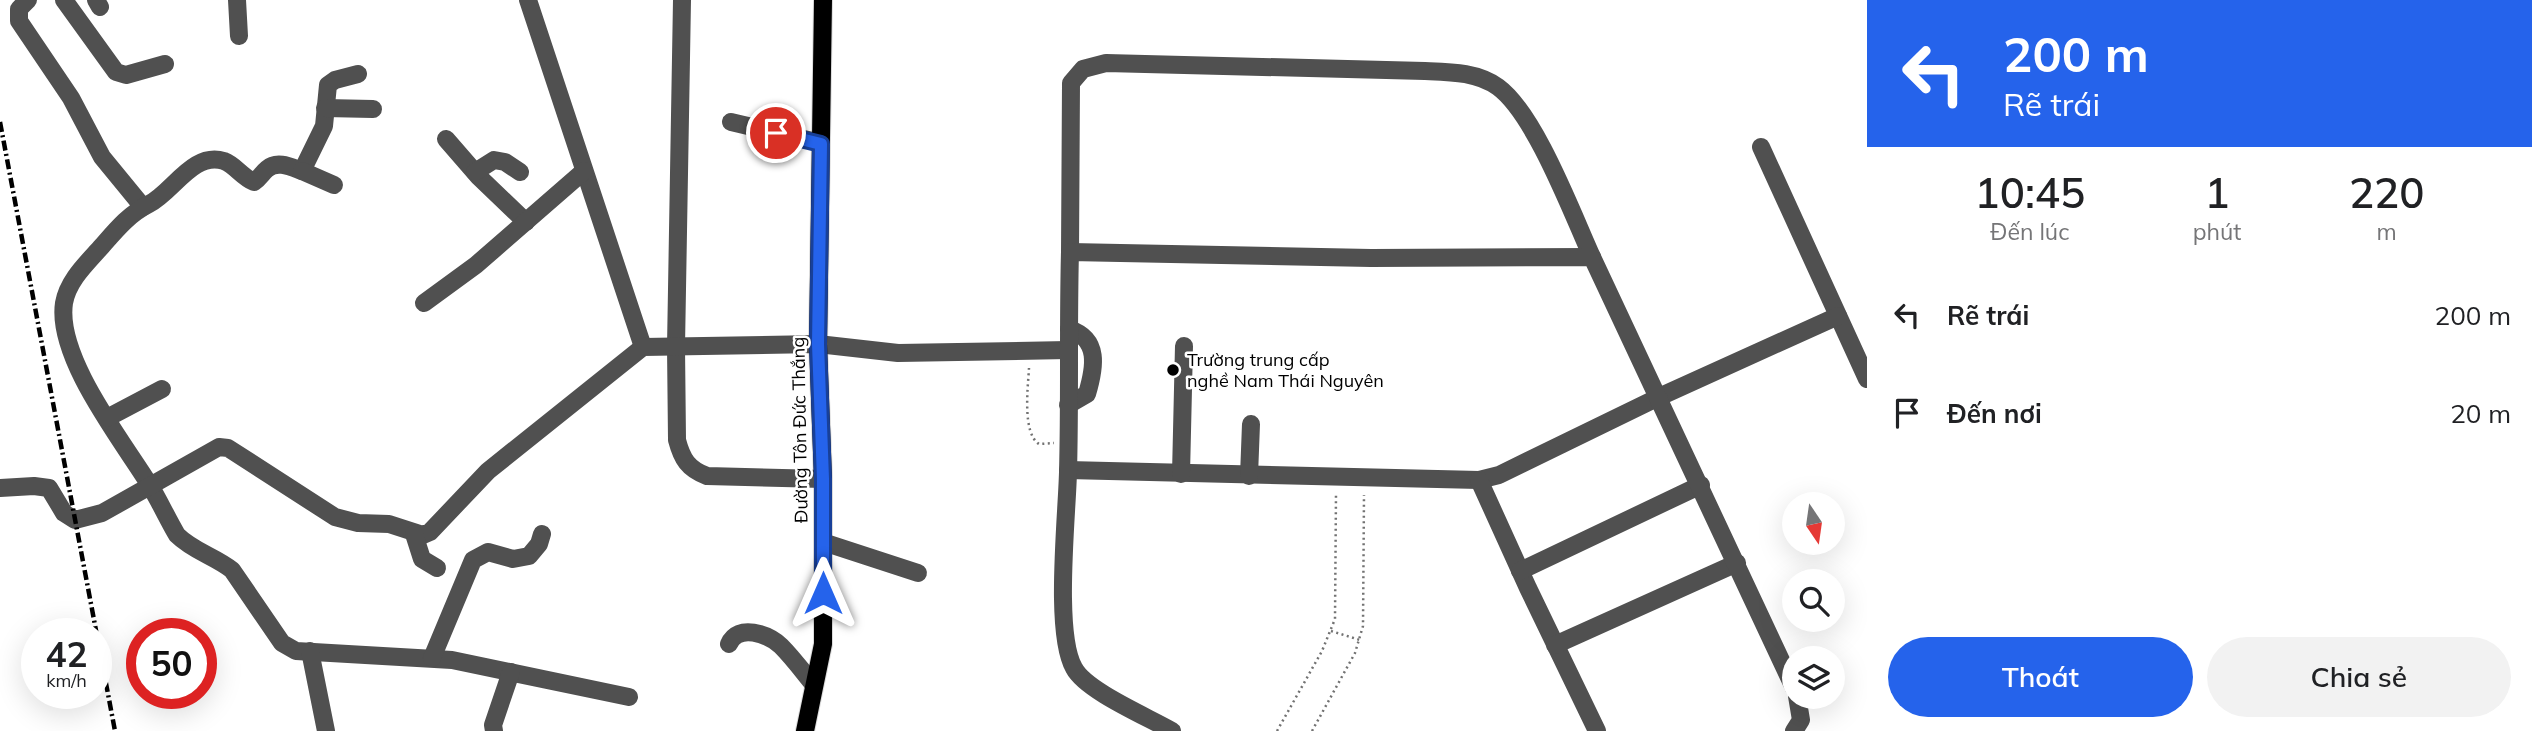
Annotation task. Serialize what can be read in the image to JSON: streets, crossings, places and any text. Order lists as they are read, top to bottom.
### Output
{
  "streets": {
    "main road": ["Đường Tôn Đức Thắng"]
  },
  "places": ["Trường trung cấp nghề Nam Thái Nguyên"],
  "north": "bottom",
  "page": {
    "turn": ["200 m", "Rẽ trái"],
    "eta": [
      "10:45",
      "Đến lúc",
      "1",
      "phút",
      "220",
      "m"
    ],
    "list": [
      {
        "name": "Rẽ trái",
        "value": "200 m"
      },
      {
        "name": "Đến nơi",
        "value": "20 m"
      }
    ],
    "speed": "42 km/h",
    "limit": "50",
    "buttons": ["Thoát", "Chia sẻ"]
  }
}
